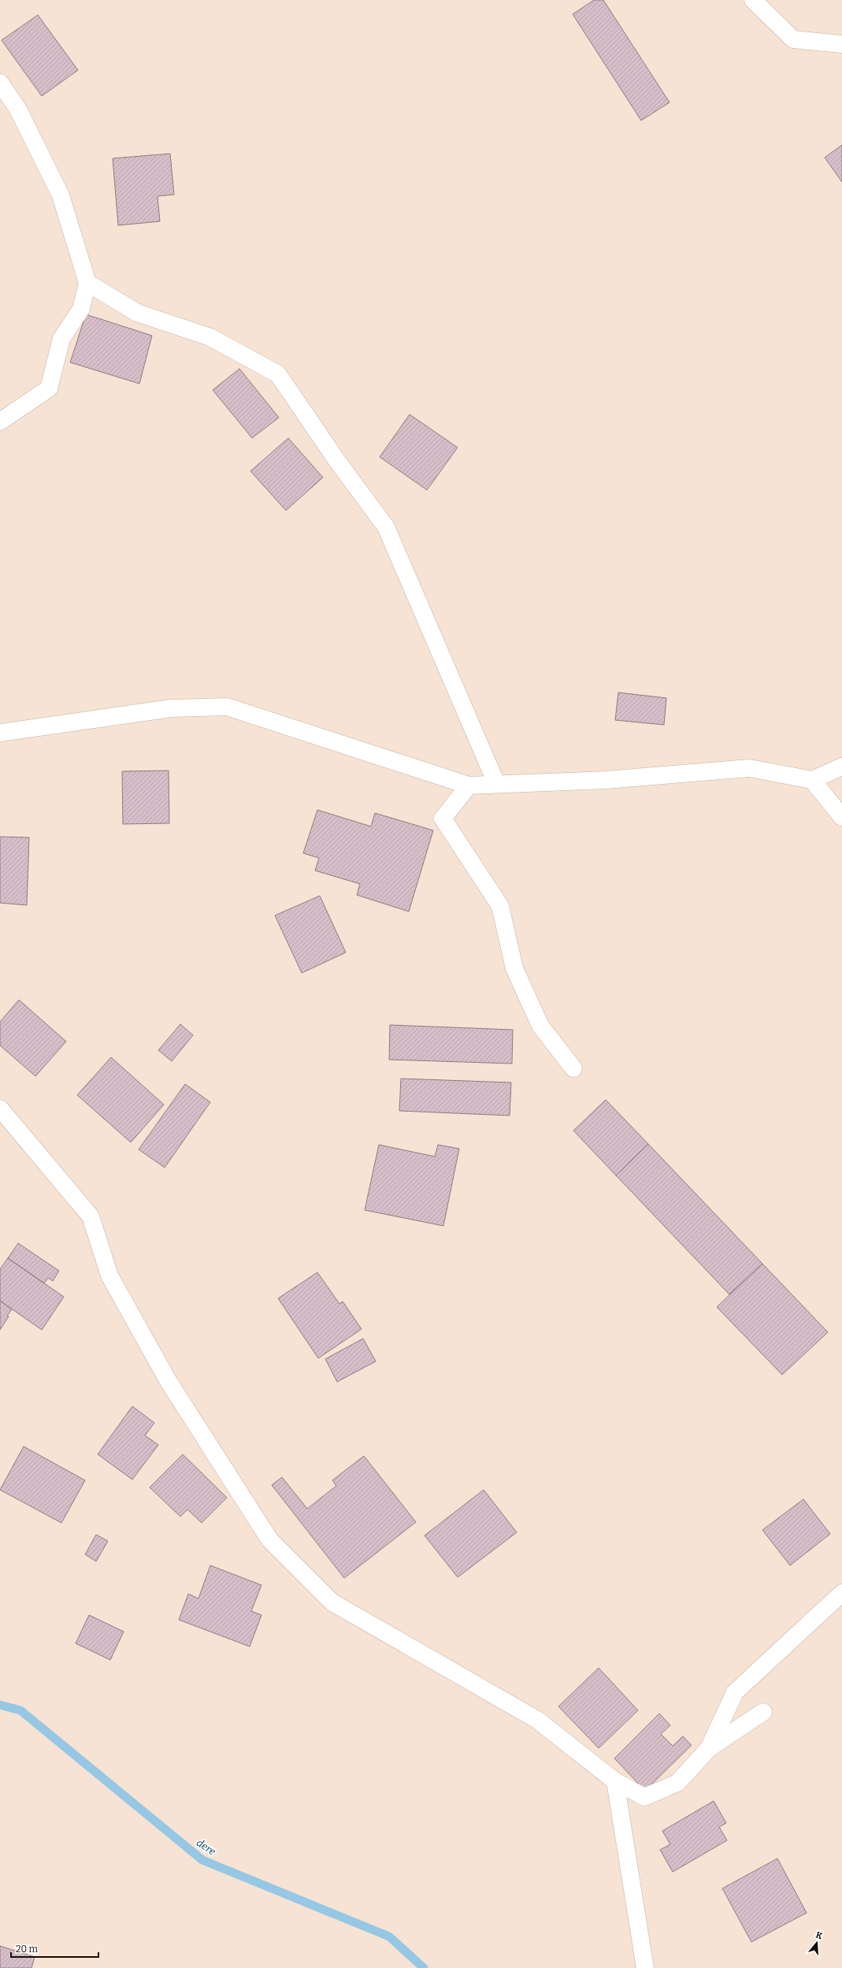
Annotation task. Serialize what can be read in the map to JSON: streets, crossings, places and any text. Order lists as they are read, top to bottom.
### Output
{
  "water": ["dere"],
  "scale_bar": "20 m",
  "north": "top"
}
